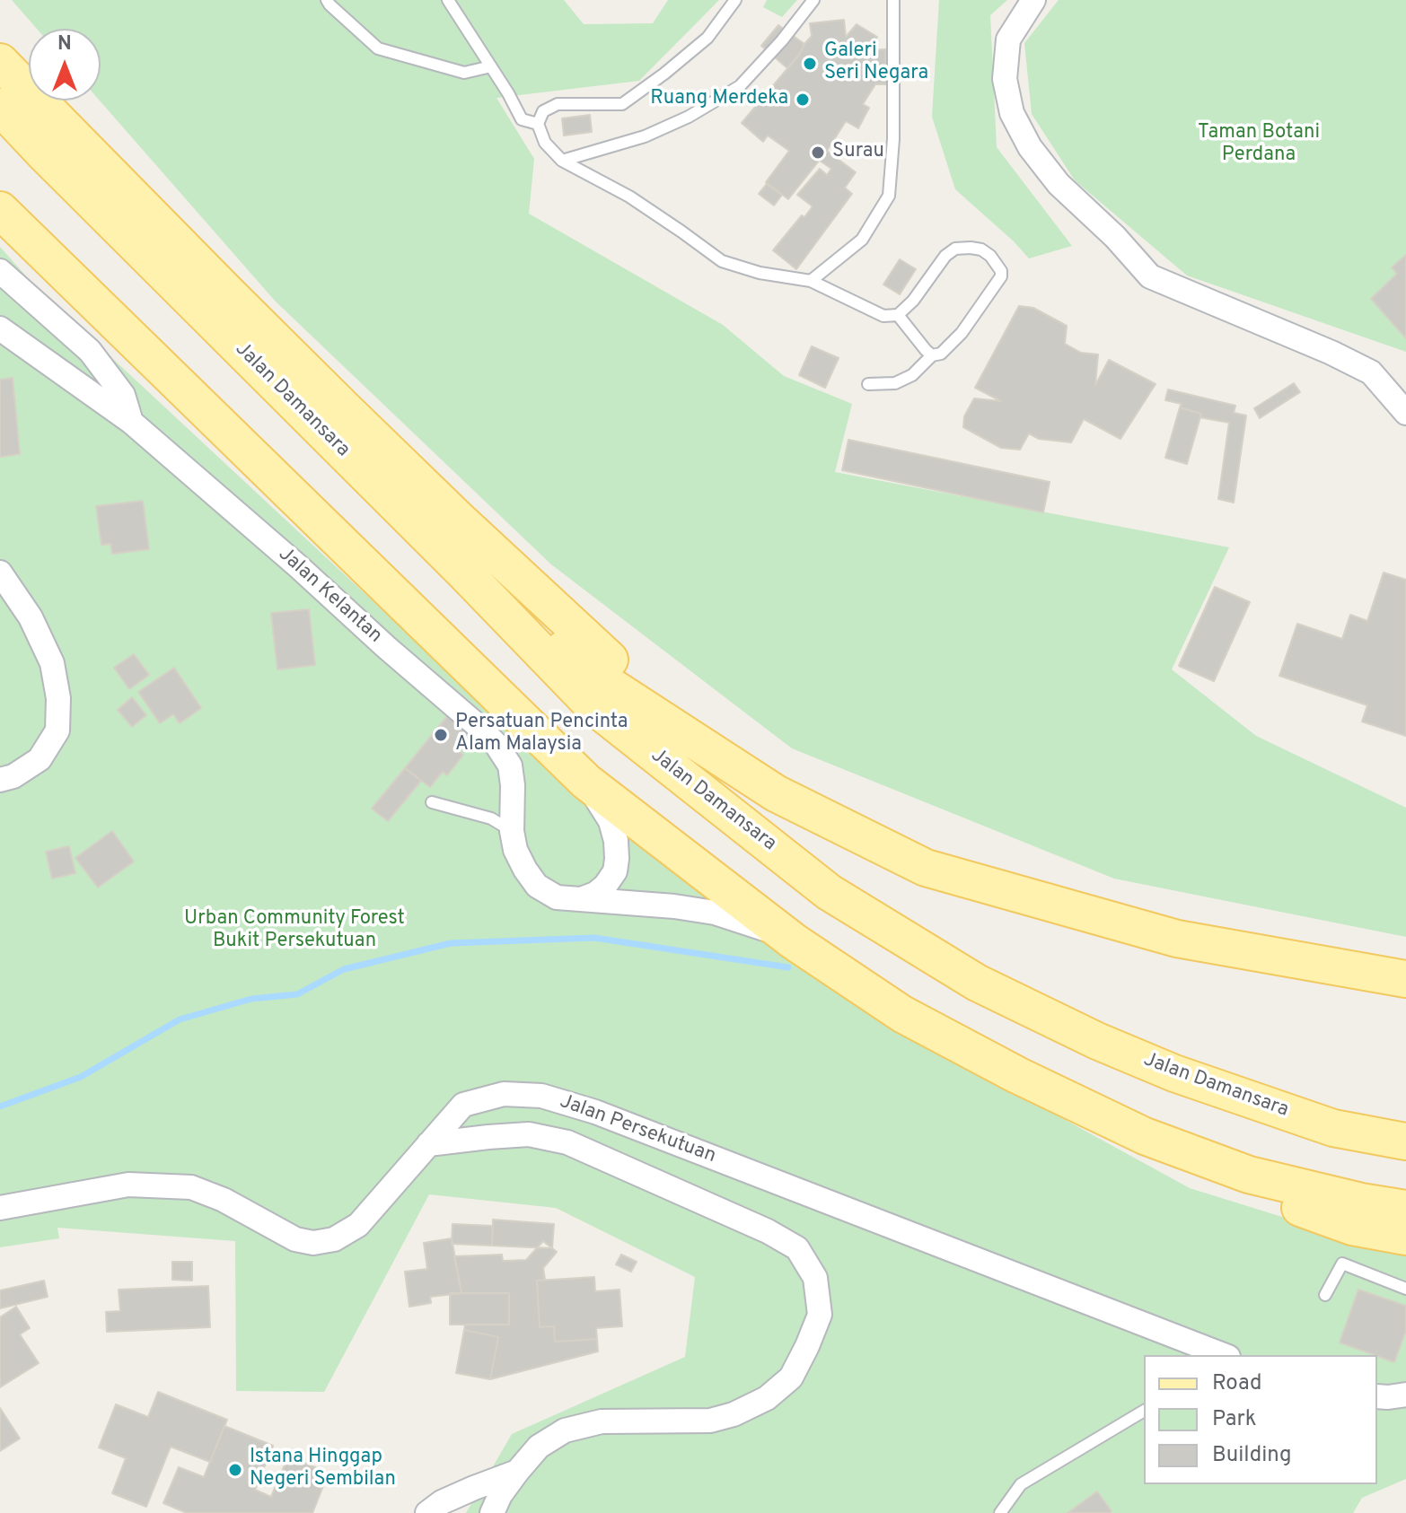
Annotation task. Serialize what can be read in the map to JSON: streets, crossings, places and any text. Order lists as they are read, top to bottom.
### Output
{
  "streets": {
    "main road": ["Jalan Damansara"],
    "street": ["Jalan Kelantan", "Jalan Persekutuan"]
  },
  "parks": ["Taman Botani Perdana", "Urban Community Forest Bukit Persekutuan"],
  "places": [
    "Galeri Seri Negara",
    "Ruang Merdeka",
    "Surau",
    "Persatuan Pencinta Alam Malaysia",
    "Istana Hinggap Negeri Sembilan"
  ],
  "legend": ["Road", "Park", "Building"],
  "north": "top"
}
